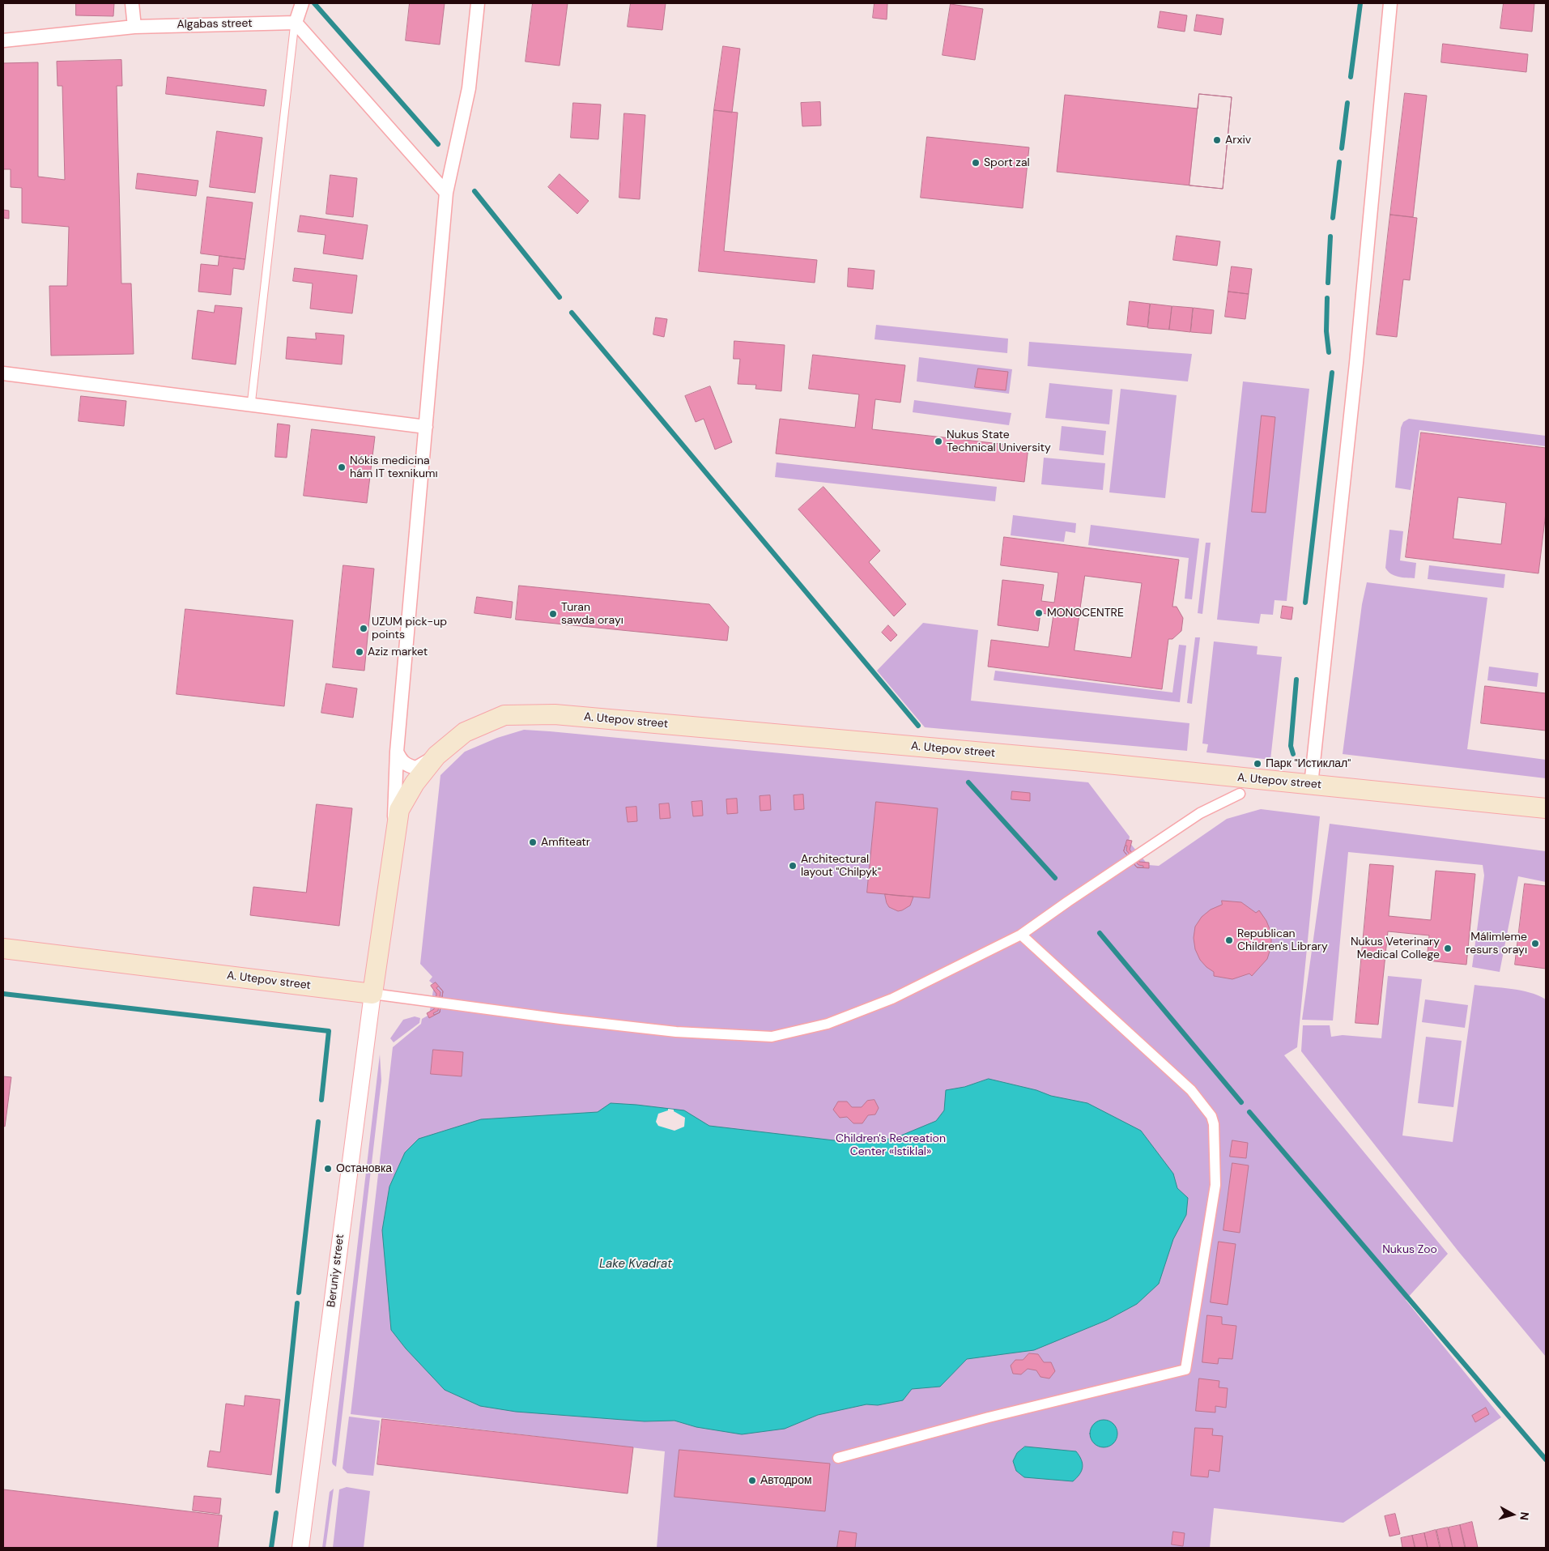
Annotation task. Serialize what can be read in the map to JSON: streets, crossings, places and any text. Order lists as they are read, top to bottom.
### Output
{
  "streets": {
    "main road": ["A. Utepov street"],
    "street": ["Algabas street", "Beruniy street"]
  },
  "crossings": [
    ["A. Utepov street", "Beruniy street"]
  ],
  "water": ["Lake Kvadrat"],
  "parks": ["Children's Recreation Center «Istiklal»", "Nukus Zoo"],
  "places": [
    "Arxiv",
    "Sport zal",
    "Nukus State Technical University",
    "Nókis medicina hám IT texnikumı",
    "MONOCENTRE",
    "Turan sawda orayı",
    "UZUM pick-up points",
    "Aziz market",
    "Парк \"Истиклал\"",
    "Amfiteatr",
    "Architectural layout \"Chilpyk\"",
    "Republican Children's Library",
    "Málimleme resurs orayı",
    "Nukus Veterinary Medical College",
    "Остановка",
    "Автодром"
  ],
  "north": "right"
}
